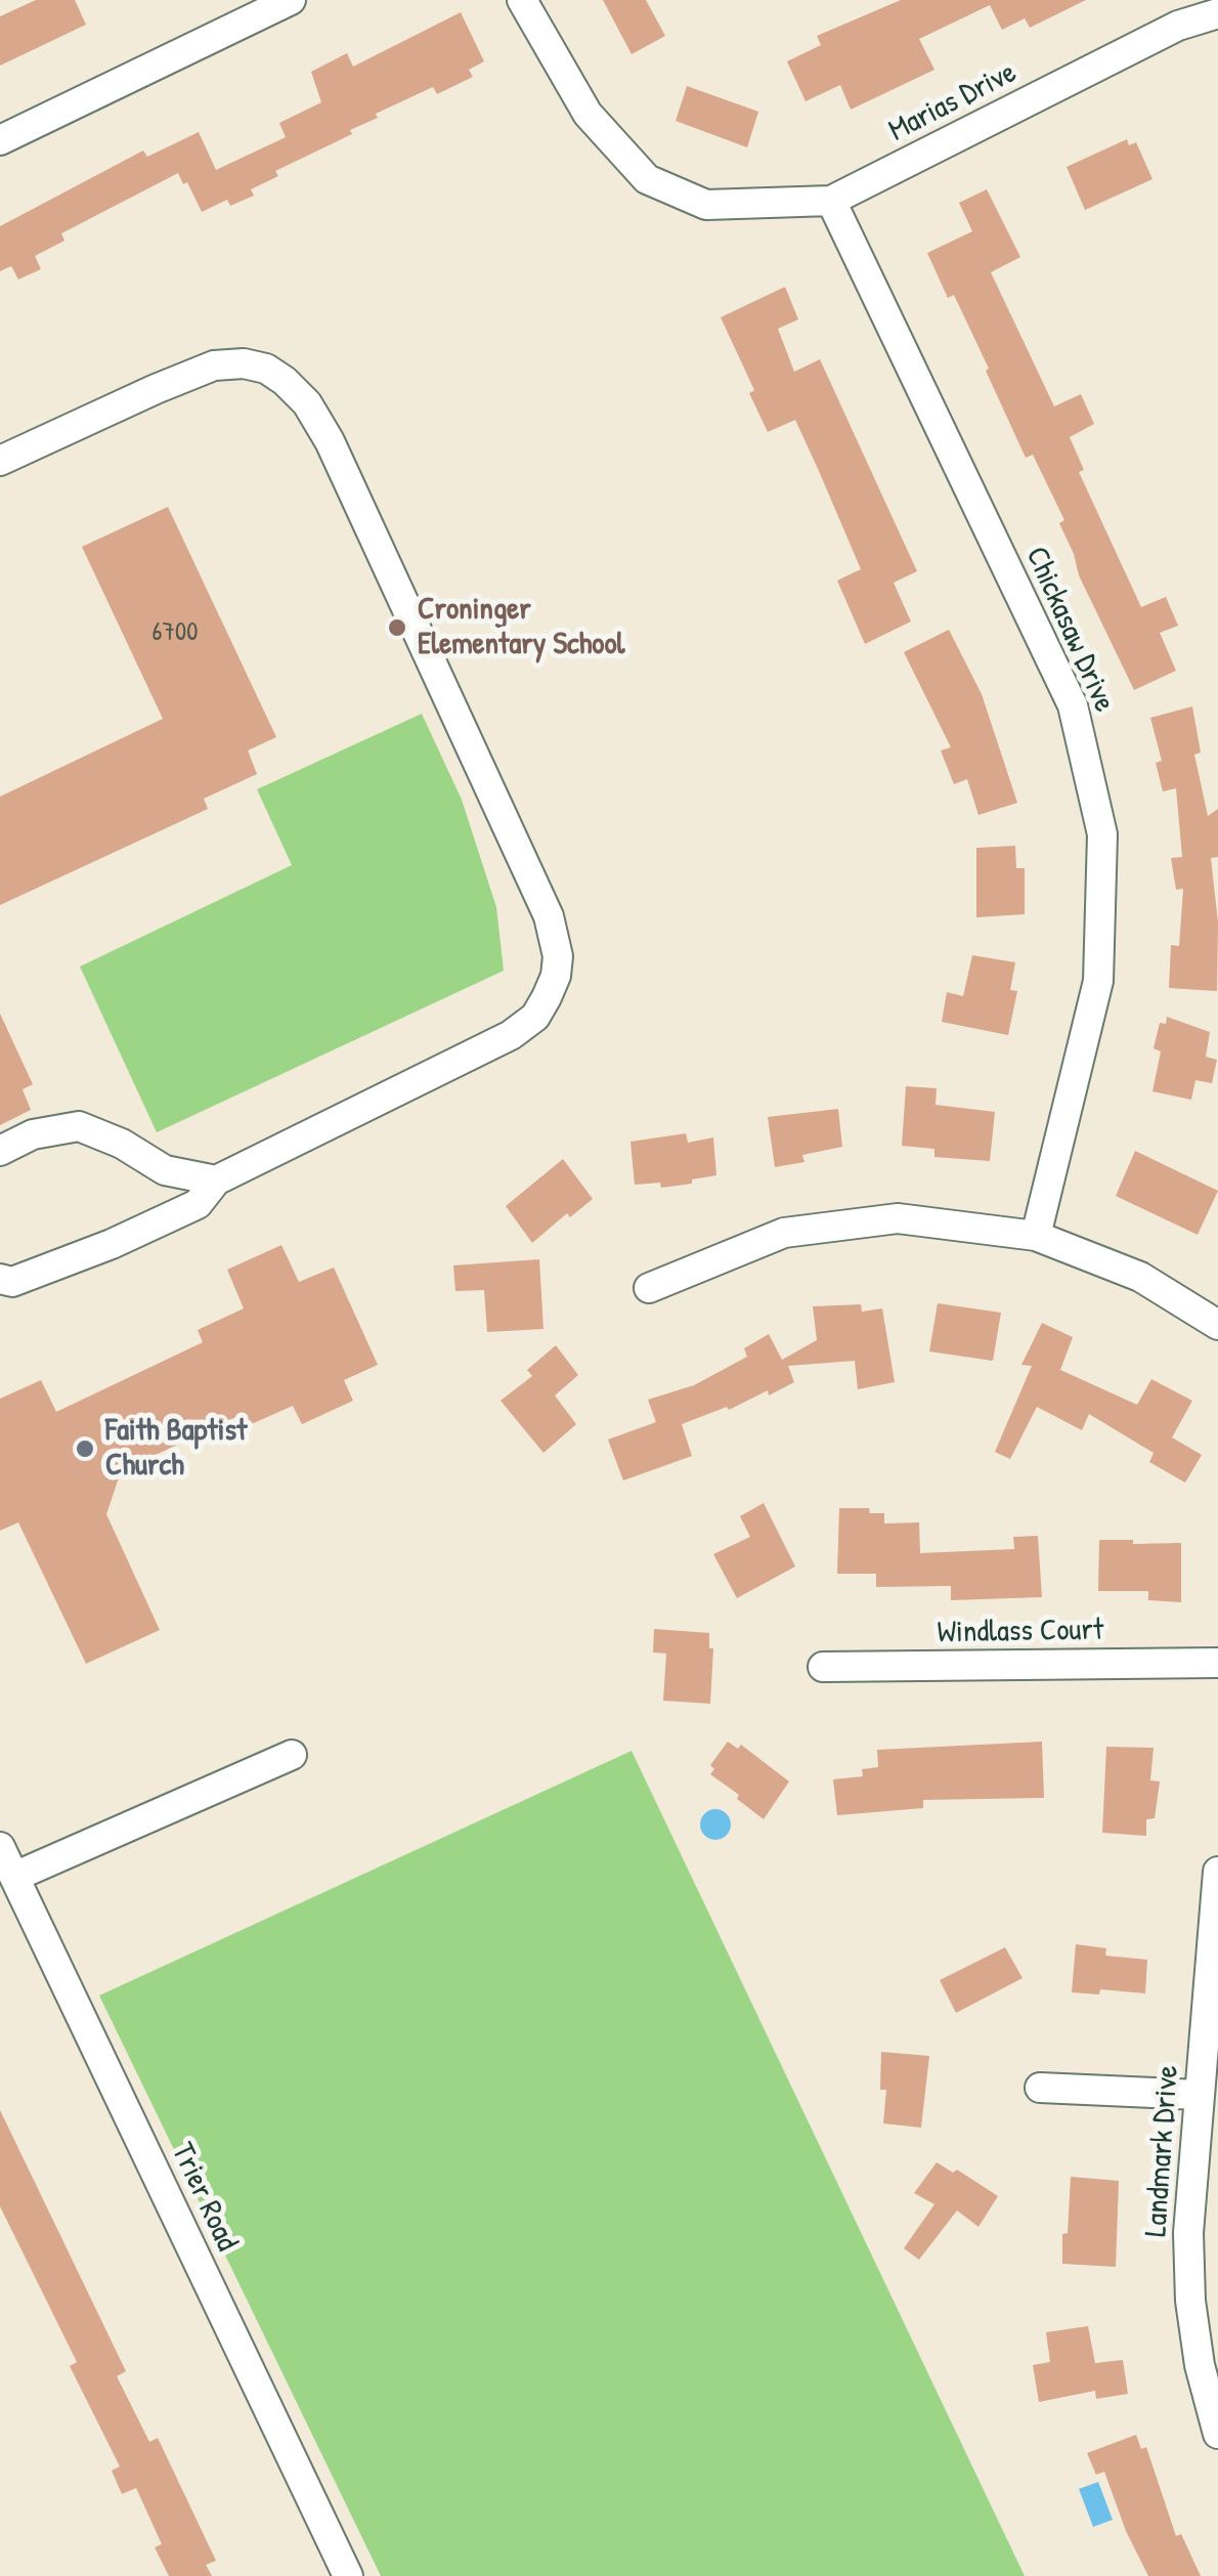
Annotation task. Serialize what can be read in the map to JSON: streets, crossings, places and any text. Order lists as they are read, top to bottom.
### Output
{
  "streets": {
    "street": [
      "Marias Drive",
      "Chickasaw Drive",
      "Windlass Court",
      "Landmark Drive",
      "Trier Road"
    ]
  },
  "crossings": [
    ["Marias Drive", "Chickasaw Drive"]
  ],
  "places": ["Croninger Elementary School", "Faith Baptist Church"],
  "house_numbers": ["6700"]
}
